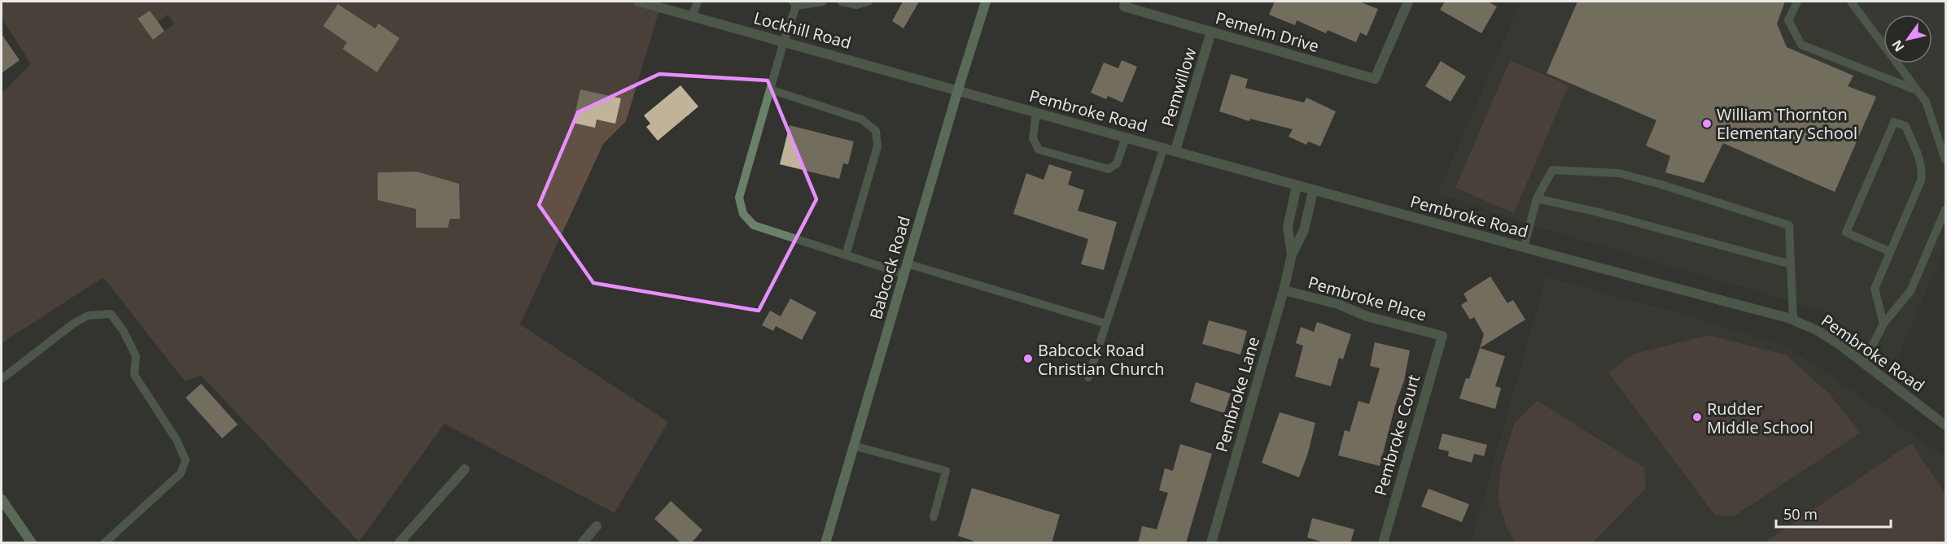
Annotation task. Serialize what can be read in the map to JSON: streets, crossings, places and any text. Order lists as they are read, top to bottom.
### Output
{
  "streets": {
    "main road": ["Babcock Road"],
    "street": [
      "Lockhill Road",
      "Pemelm Drive",
      "Pemwillow",
      "Pembroke Road",
      "Pembroke Place",
      "Pembroke Lane",
      "Pembroke Court"
    ]
  },
  "crossings": [
    ["Lockhill Road", "Pembroke Road"],
    ["Lockhill Road", "Babcock Road"],
    ["Pemelm Drive", "Pemwillow"],
    ["Pemwillow", "Pembroke Road"],
    ["Pembroke Road", "Babcock Road"],
    ["Pembroke Road", "Pembroke Lane"],
    ["Pembroke Place", "Pembroke Lane"],
    ["Pembroke Place", "Pembroke Court"]
  ],
  "places": ["William Thornton Elementary School", "Babcock Road Christian Church", "Rudder Middle School"],
  "scale_bar": "50 m",
  "north": "bottom left"
}
